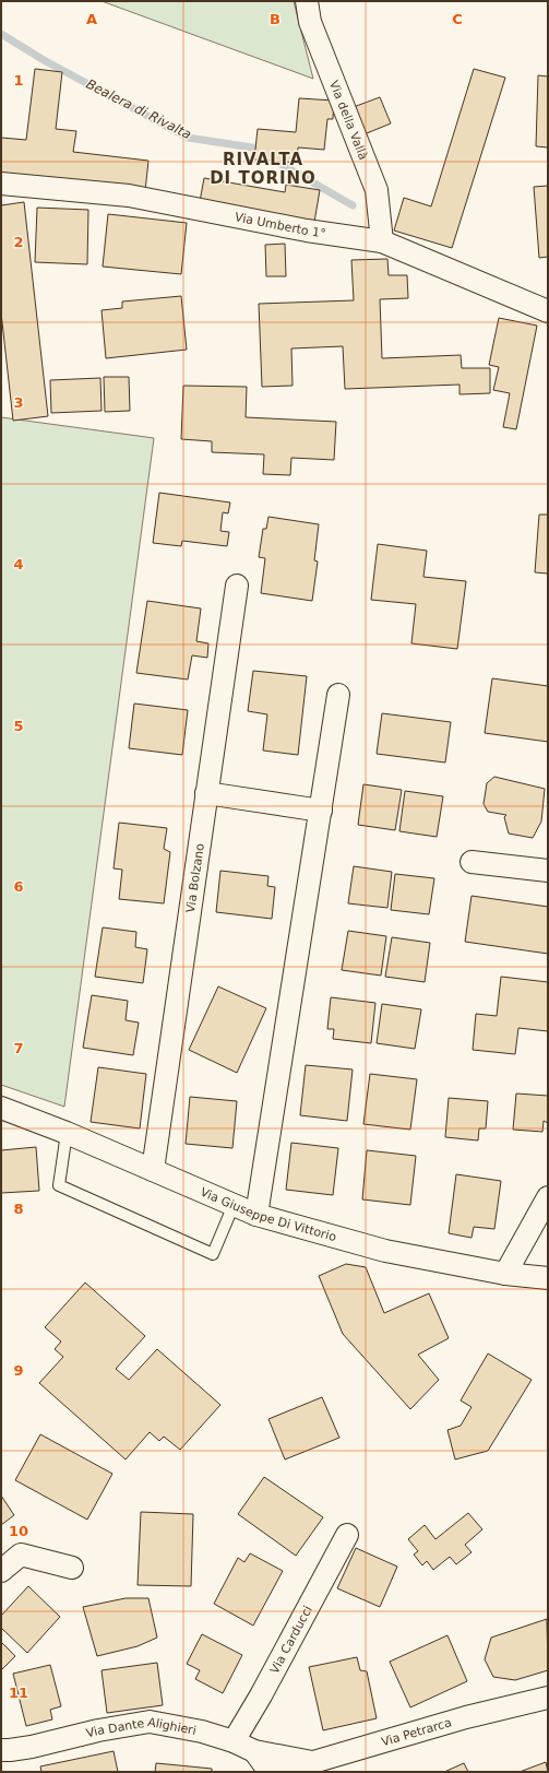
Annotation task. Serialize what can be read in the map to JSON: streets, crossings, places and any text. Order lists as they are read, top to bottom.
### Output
{
  "streets": {
    "street": [
      "Via della Vallà",
      "Via Umberto 1°",
      "Via Bolzano",
      "Via Giuseppe Di Vittorio",
      "Via Carducci",
      "Via Petrarca",
      "Via Dante Alighieri"
    ]
  },
  "crossings": [
    ["Via della Vallà", "Via Umberto 1°"],
    ["Via Bolzano", "Via Giuseppe Di Vittorio"],
    ["Via Carducci", "Via Dante Alighieri"]
  ],
  "districts": ["RIVALTA DI TORINO"],
  "water": ["Bealera di Rivalta"],
  "grid": {
    "columns": ["A", "B", "C"],
    "rows": [
      "1",
      "2",
      "3",
      "4",
      "5",
      "6",
      "7",
      "8",
      "9",
      "10",
      "11"
    ]
  }
}
